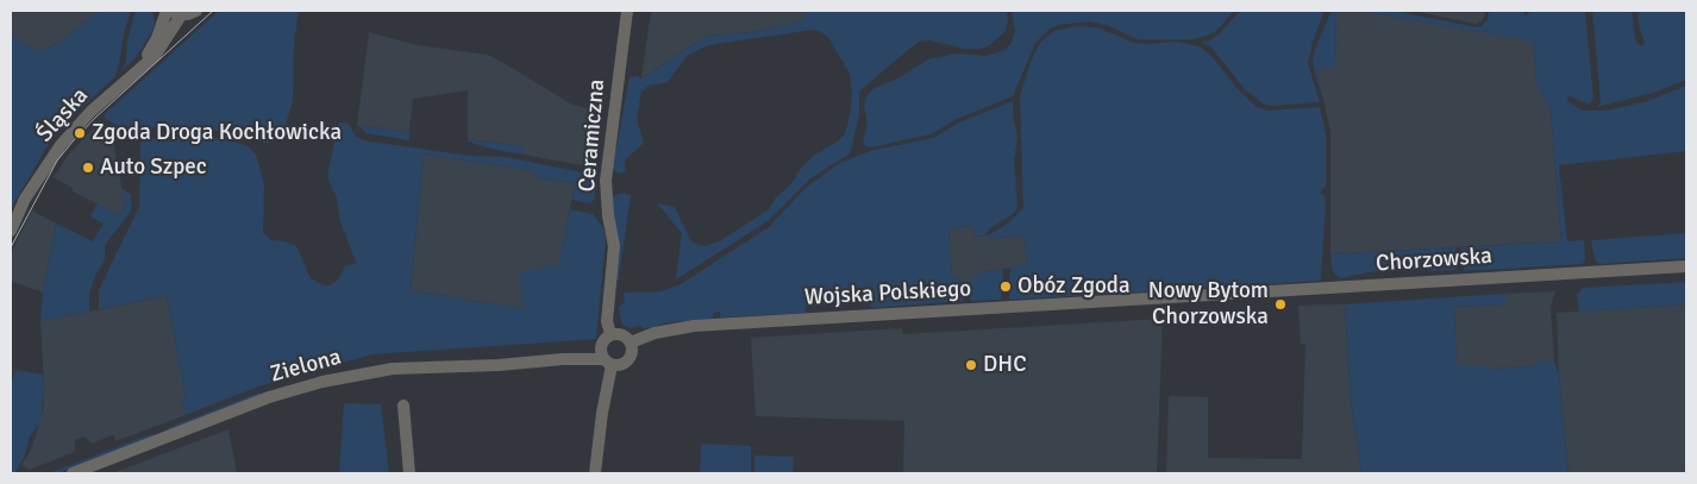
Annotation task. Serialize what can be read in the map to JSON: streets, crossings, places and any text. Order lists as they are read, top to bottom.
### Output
{
  "streets": {
    "street": [
      "Śląska",
      "Ceramiczna",
      "Chorzowska",
      "Wojska Polskiego",
      "Zielona"
    ]
  },
  "crossings": [
    ["Ceramiczna", "Wojska Polskiego"],
    ["Ceramiczna", "Zielona"],
    ["Chorzowska", "Wojska Polskiego"],
    ["Wojska Polskiego", "Zielona"]
  ],
  "places": [
    "Zgoda Droga Kochłowicka",
    "Auto Szpec",
    "Obóz Zgoda",
    "Nowy Bytom Chorzowska",
    "DHC"
  ]
}
